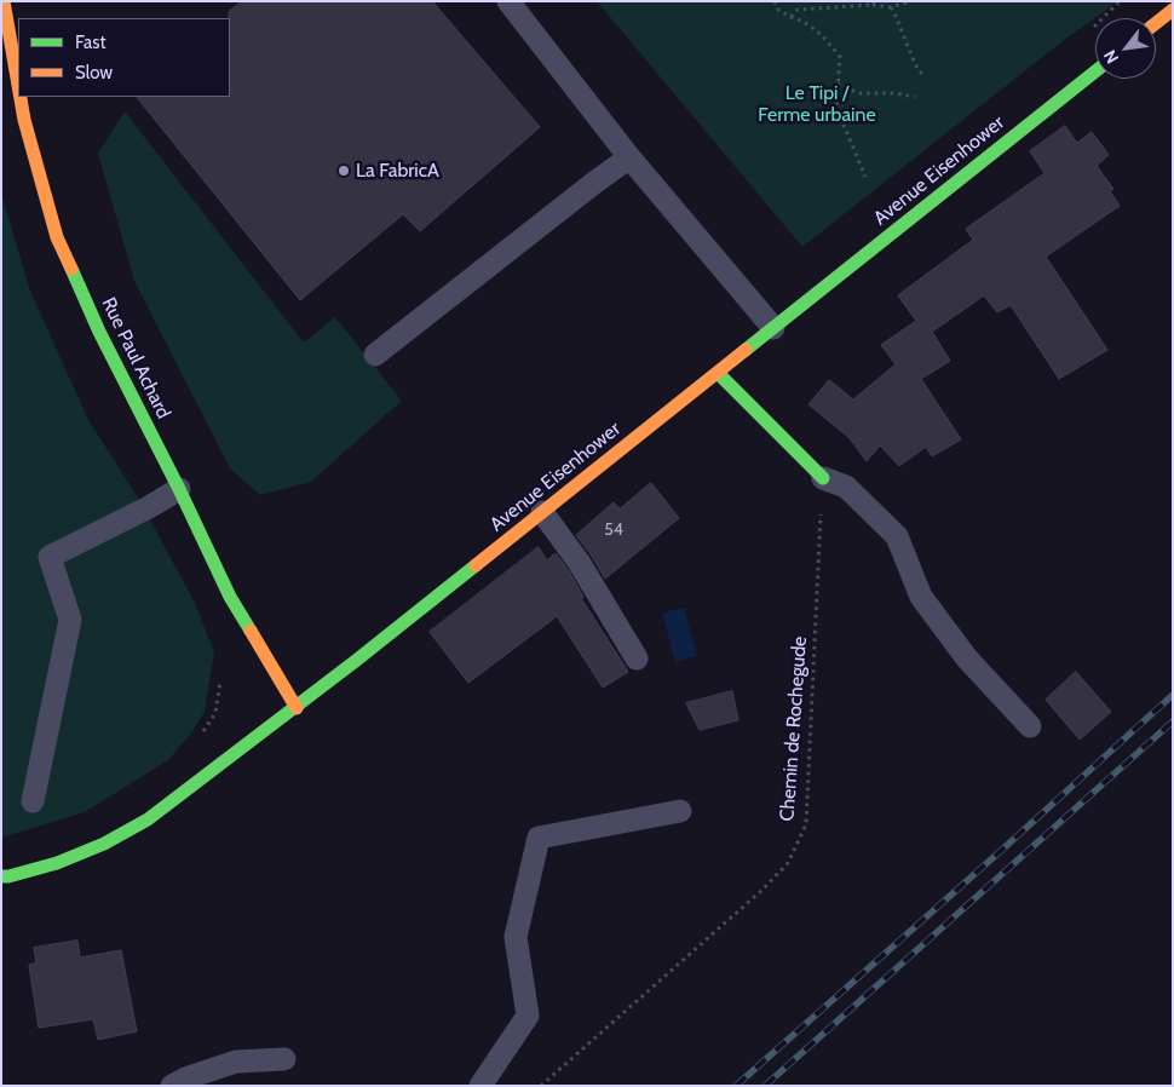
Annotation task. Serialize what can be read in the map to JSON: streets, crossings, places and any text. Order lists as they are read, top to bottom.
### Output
{
  "streets": {
    "street": ["Avenue Eisenhower", "Rue Paul Achard"],
    "path": ["Chemin de Rochegude"]
  },
  "crossings": [
    ["Avenue Eisenhower", "Rue Paul Achard"]
  ],
  "parks": ["Le Tipi / Ferme urbaine"],
  "places": ["La FabricA"],
  "house_numbers": ["54"],
  "legend": ["Fast", "Slow"],
  "north": "bottom left"
}
